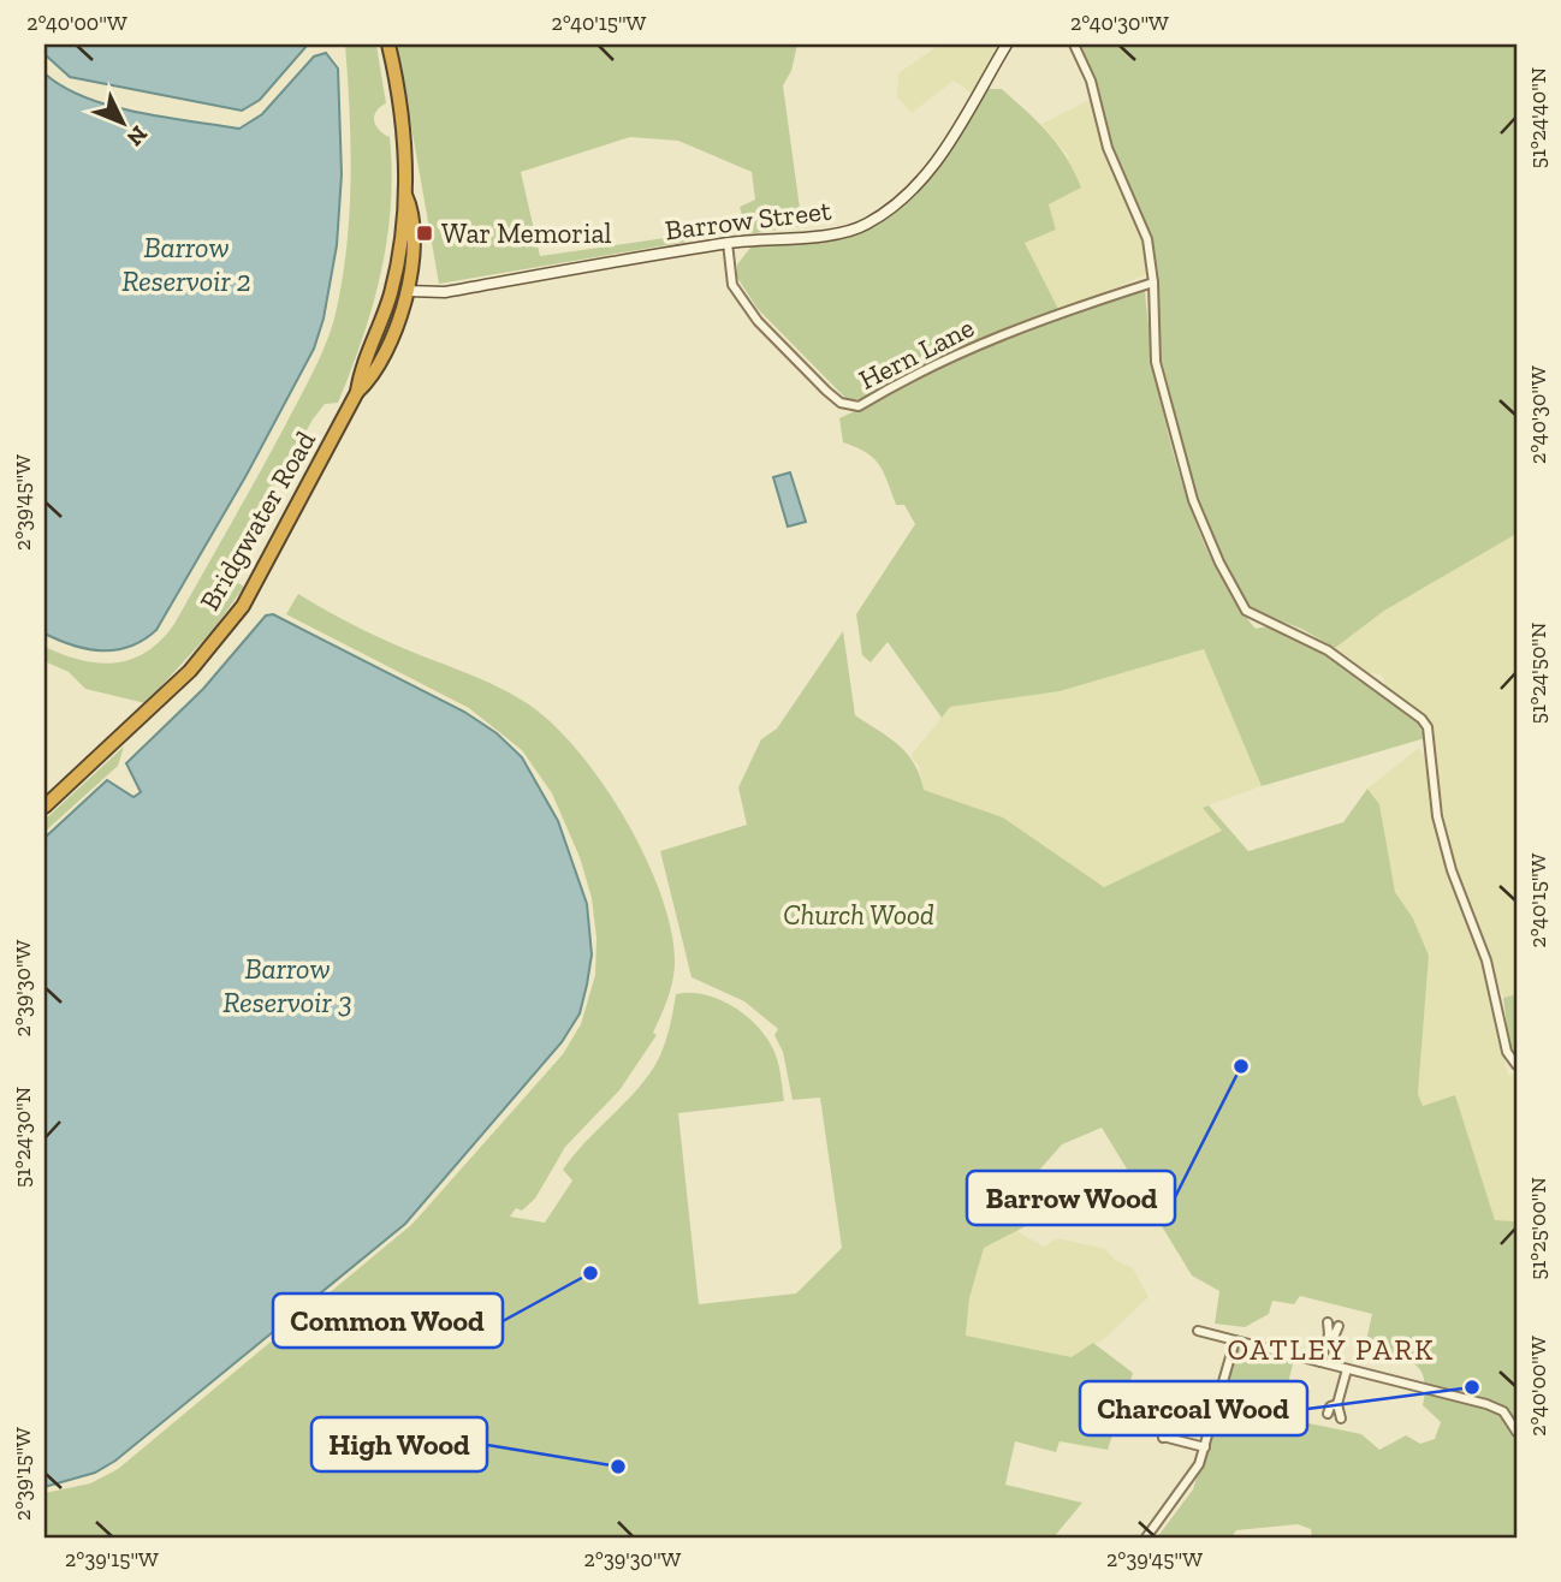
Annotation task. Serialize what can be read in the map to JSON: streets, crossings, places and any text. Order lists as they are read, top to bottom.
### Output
{
  "streets": {
    "highway": ["Bridgwater Road"],
    "main road": ["Barrow Street"],
    "street": ["Hern Lane"]
  },
  "crossings": [
    ["Barrow Street", "Hern Lane"],
    ["Barrow Street", "Bridgwater Road"]
  ],
  "districts": ["OATLEY PARK"],
  "water": ["Barrow Reservoir 2", "Barrow Reservoir 3"],
  "parks": ["Church Wood"],
  "places": {
    "transit": ["War Memorial"],
    "other": [
      "Barrow Wood",
      "Common Wood",
      "Charcoal Wood",
      "High Wood"
    ]
  },
  "north": "bottom right",
  "coordinates": [
    "2°40'00\"W",
    "2°40'15\"W",
    "2°40'30\"W",
    "51°24'40\"N",
    "2°39'45\"W",
    "51°24'50\"N",
    "2°39'30\"W",
    "51°24'30\"N",
    "51°25'00\"N",
    "2°39'15\"W"
  ]
}
